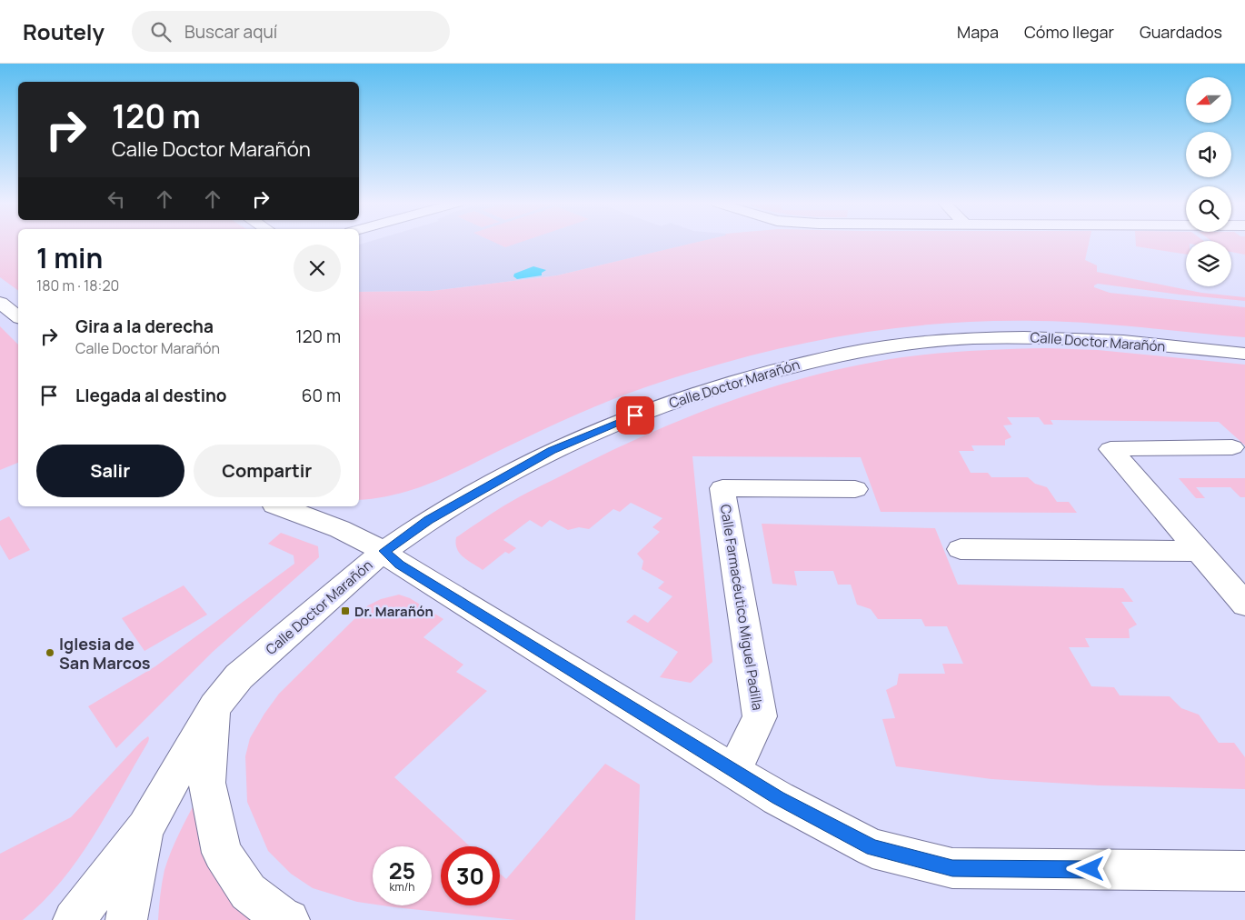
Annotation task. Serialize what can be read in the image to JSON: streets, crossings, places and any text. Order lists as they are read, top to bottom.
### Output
{
  "streets": {
    "street": ["Calle Doctor Marañón", "Calle Farmacéutico Miguel Padilla"]
  },
  "places": {
    "transit": ["Dr. Marañón"],
    "other": ["Iglesia de San Marcos"]
  },
  "north": "left",
  "page": {
    "header": "Routely",
    "search": "Buscar aquí",
    "nav": ["Mapa", "Cómo llegar", "Guardados"],
    "turn": ["120 m", "Calle Doctor Marañón"],
    "heading": ["1 min", "180 m · 18:20"],
    "list": [
      {
        "name": "Gira a la derecha",
        "note": "Calle Doctor Marañón",
        "value": "120 m"
      },
      {
        "name": "Llegada al destino",
        "value": "60 m"
      }
    ],
    "buttons": ["Salir", "Compartir"],
    "speed": "25 km/h",
    "limit": "30"
  }
}
